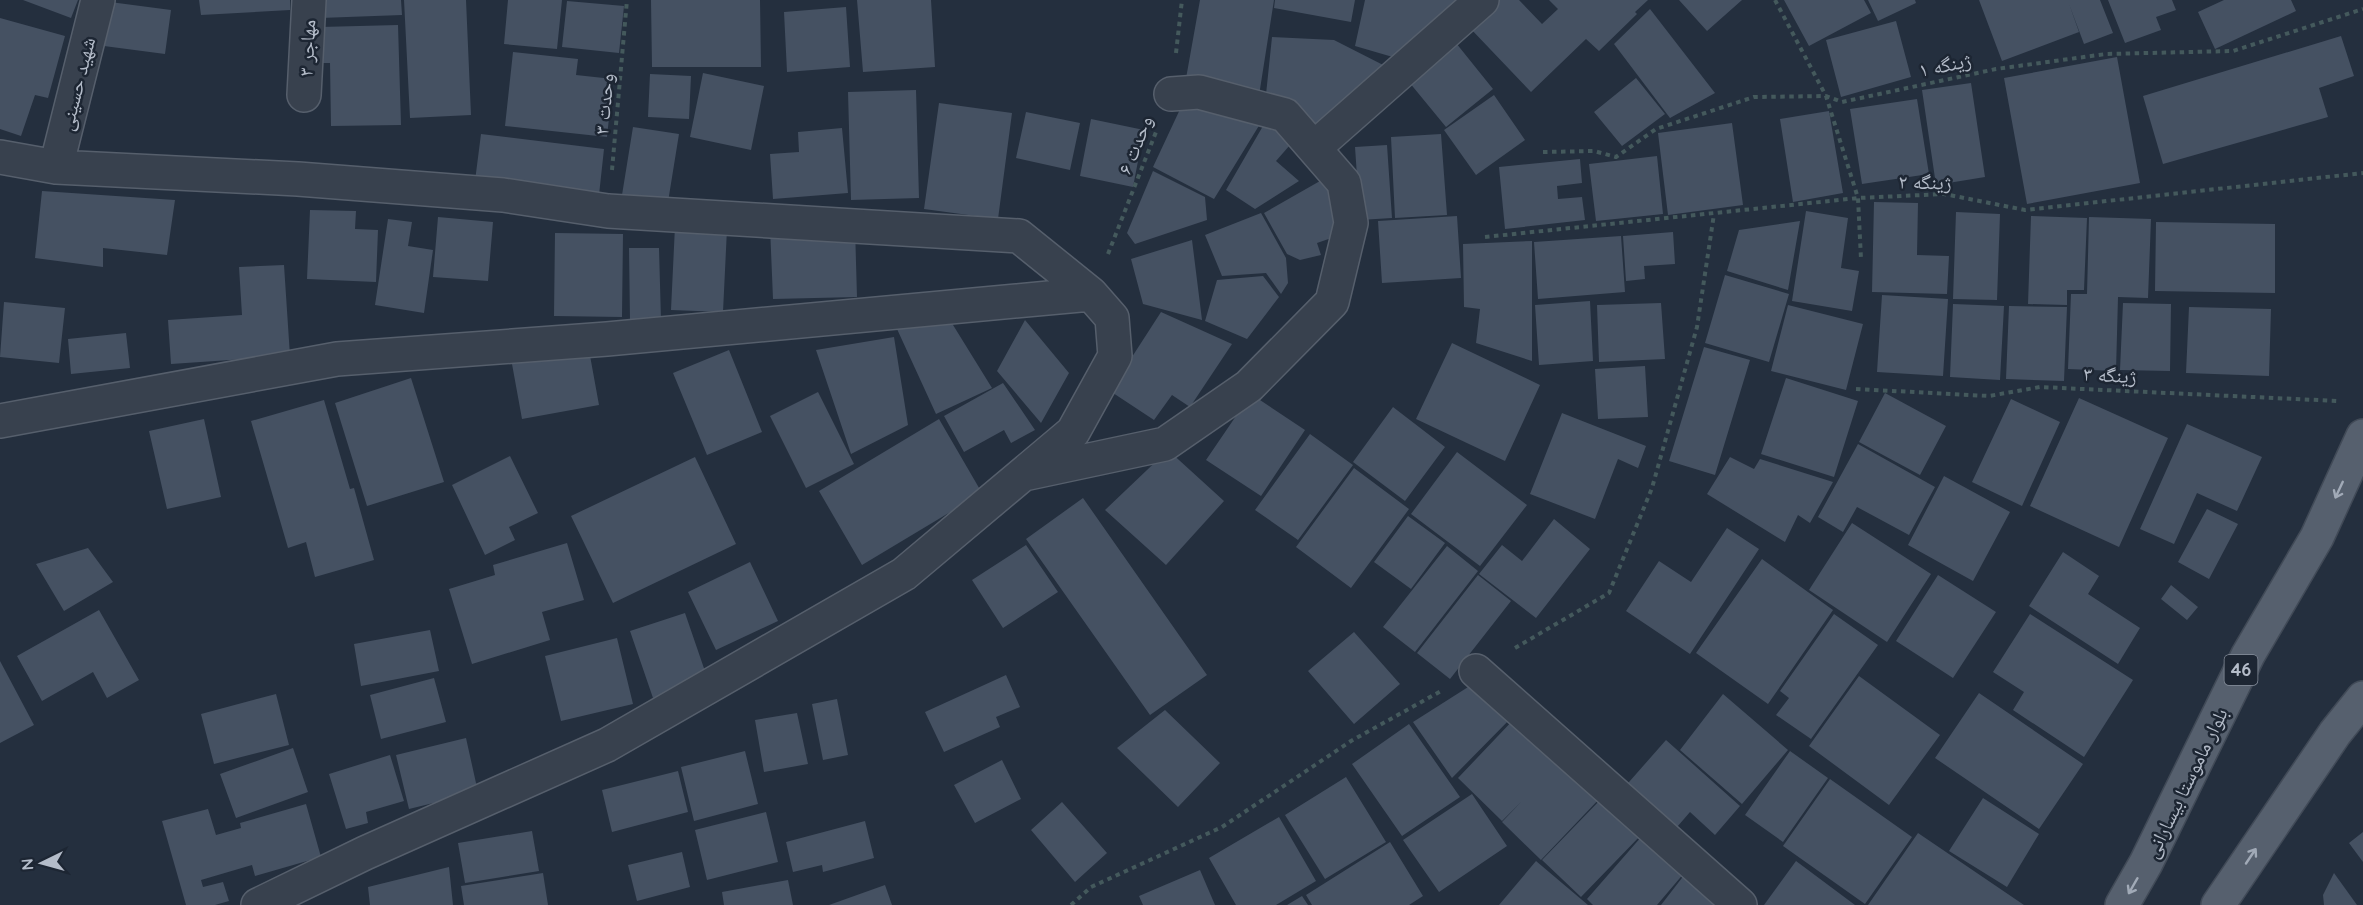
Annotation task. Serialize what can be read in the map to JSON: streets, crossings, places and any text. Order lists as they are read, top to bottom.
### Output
{
  "streets": {
    "main road": ["46", "بلوار ماموستا بیسارانی"],
    "street": ["مهاجر ۳", "شهید حسینی"],
    "path": [
      "ژینگه ۱",
      "وحدت ۳",
      "وحدت ۶",
      "ژینگه ۲",
      "ژینگه ۳"
    ]
  },
  "north": "left"
}
